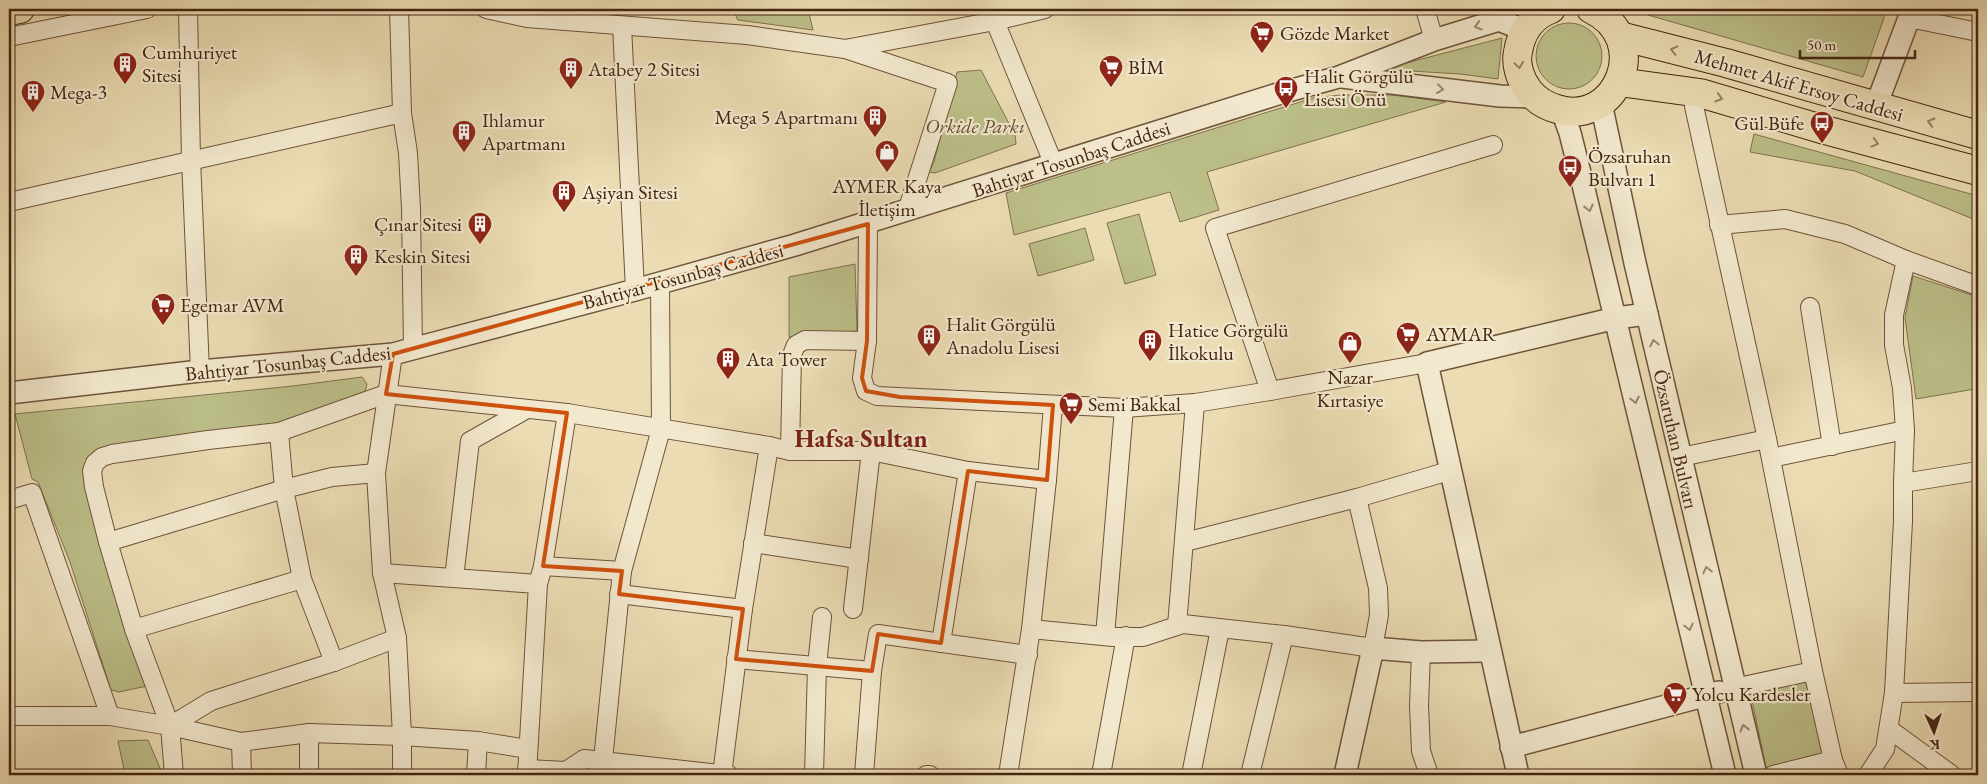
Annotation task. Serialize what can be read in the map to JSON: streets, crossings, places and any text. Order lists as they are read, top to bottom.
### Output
{
  "streets": {
    "main road": ["Mehmet Akif Ersoy Caddesi"],
    "street": ["Bahtiyar Tosunbaş Caddesi", "Özsaruhan Bulvarı"]
  },
  "districts": ["Hafsa Sultan"],
  "parks": ["Orkide Parkı"],
  "places": {
    "supermarket": [
      "Gözde Market",
      "BİM",
      "Egemar AVM",
      "AYMAR",
      "Semi Bakkal",
      "Yolcu Kardesler"
    ],
    "building": [
      "Cumhuriyet Sitesi",
      "Atabey 2 Sitesi",
      "Mega-3",
      "Mega 5 Apartmanı",
      "Ihlamur Apartmanı",
      "Aşiyan Sitesi",
      "Çınar Sitesi",
      "Keskin Sitesi",
      "Halit Görgülü Anadolu Lisesi",
      "Hatice Görgülü İlkokulu",
      "Ata Tower"
    ],
    "bus stop": ["Halit Görgülü Lisesi Önü", "Gül Büfe", "Özsaruhan Bulvarı 1"],
    "shop": ["AYMER Kaya İletişim", "Nazar Kırtasiye"]
  },
  "scale_bar": "50 m",
  "north": "bottom"
}
